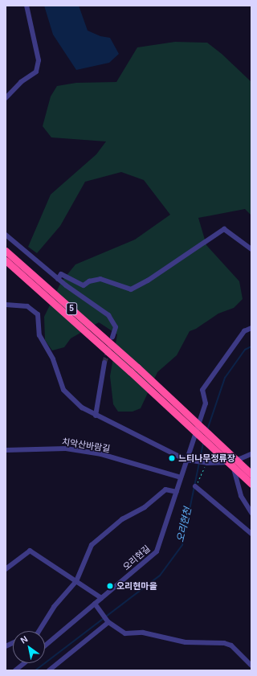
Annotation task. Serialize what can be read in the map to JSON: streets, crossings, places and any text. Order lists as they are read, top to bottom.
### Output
{
  "streets": {
    "highway": ["5"],
    "street": ["치악산바람길", "오리현길"]
  },
  "crossings": [
    ["치악산바람길", "오리현길"]
  ],
  "water": ["오리현천"],
  "places": ["느티나무정류장", "오리현마을"],
  "north": "top left"
}
